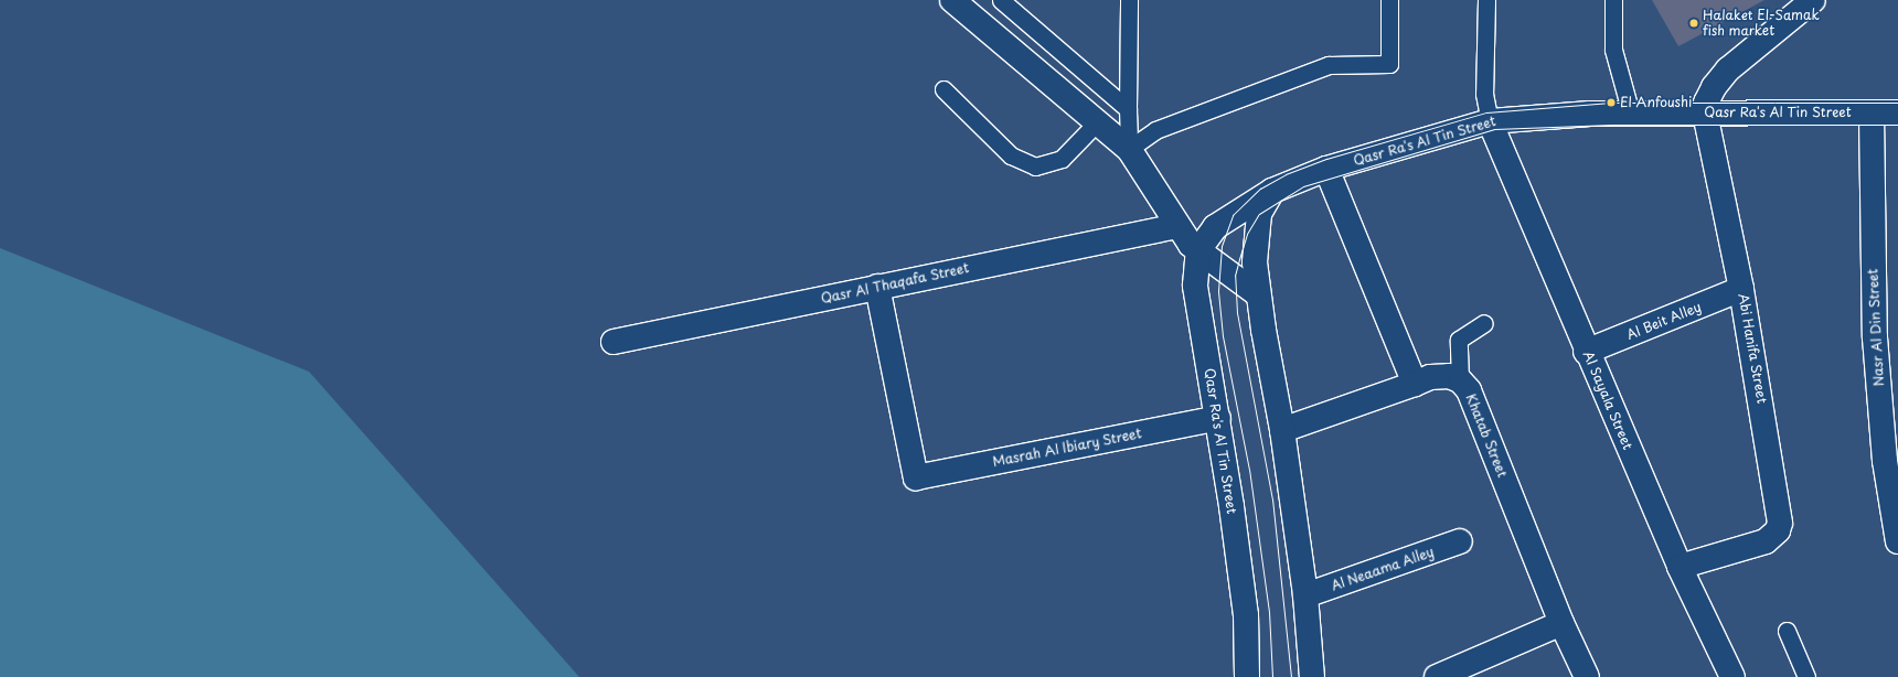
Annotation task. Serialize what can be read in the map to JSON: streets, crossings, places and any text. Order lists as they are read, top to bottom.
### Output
{
  "streets": {
    "street": [
      "Qasr Ra's Al Tin Street",
      "Qasr Al Thaqafa Street",
      "Al Beit Alley",
      "Nasr Al Din Street",
      "Abi Hanifa Street",
      "Al Sayala Street",
      "Khatab Street",
      "Masrah Al Ibiary Street",
      "Al Neaama Alley"
    ]
  },
  "crossings": [
    ["Qasr Ra's Al Tin Street", "Nasr Al Din Street"],
    ["Qasr Ra's Al Tin Street", "Abi Hanifa Street"],
    ["Qasr Ra's Al Tin Street", "Al Sayala Street"],
    ["Qasr Ra's Al Tin Street", "Masrah Al Ibiary Street"],
    ["Qasr Al Thaqafa Street", "Masrah Al Ibiary Street"],
    ["Al Beit Alley", "Abi Hanifa Street"],
    ["Al Beit Alley", "Al Sayala Street"],
    ["Abi Hanifa Street", "Al Sayala Street"]
  ],
  "places": ["Halaket El-Samak fish market", "El Anfoushi"]
}
